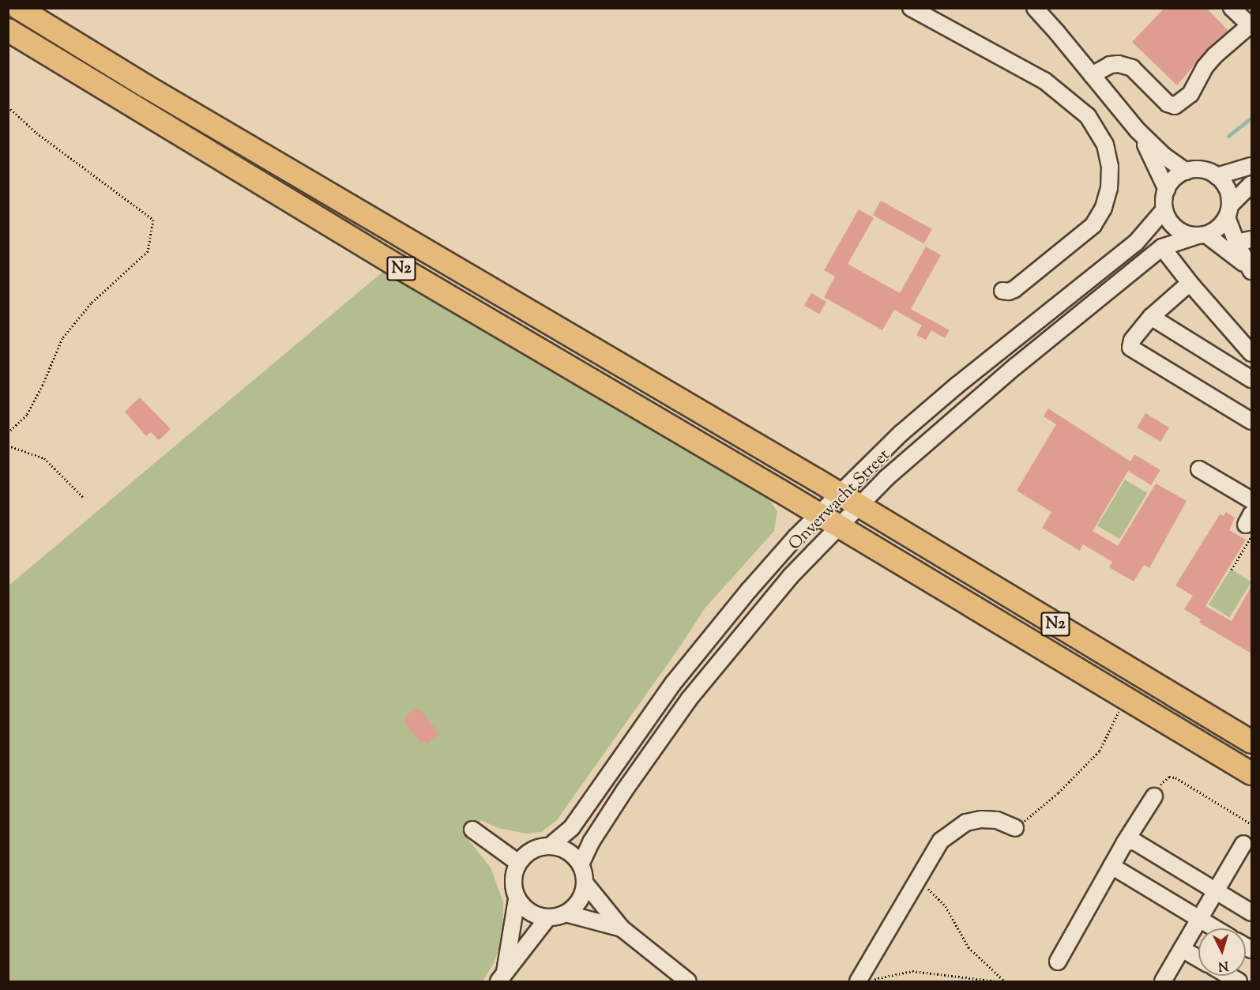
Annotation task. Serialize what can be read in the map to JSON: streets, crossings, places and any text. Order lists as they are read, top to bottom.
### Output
{
  "streets": {
    "highway": ["N2"],
    "street": ["Onverwacht Street"]
  },
  "crossings": [
    ["N2", "Onverwacht Street"]
  ],
  "north": "bottom"
}
